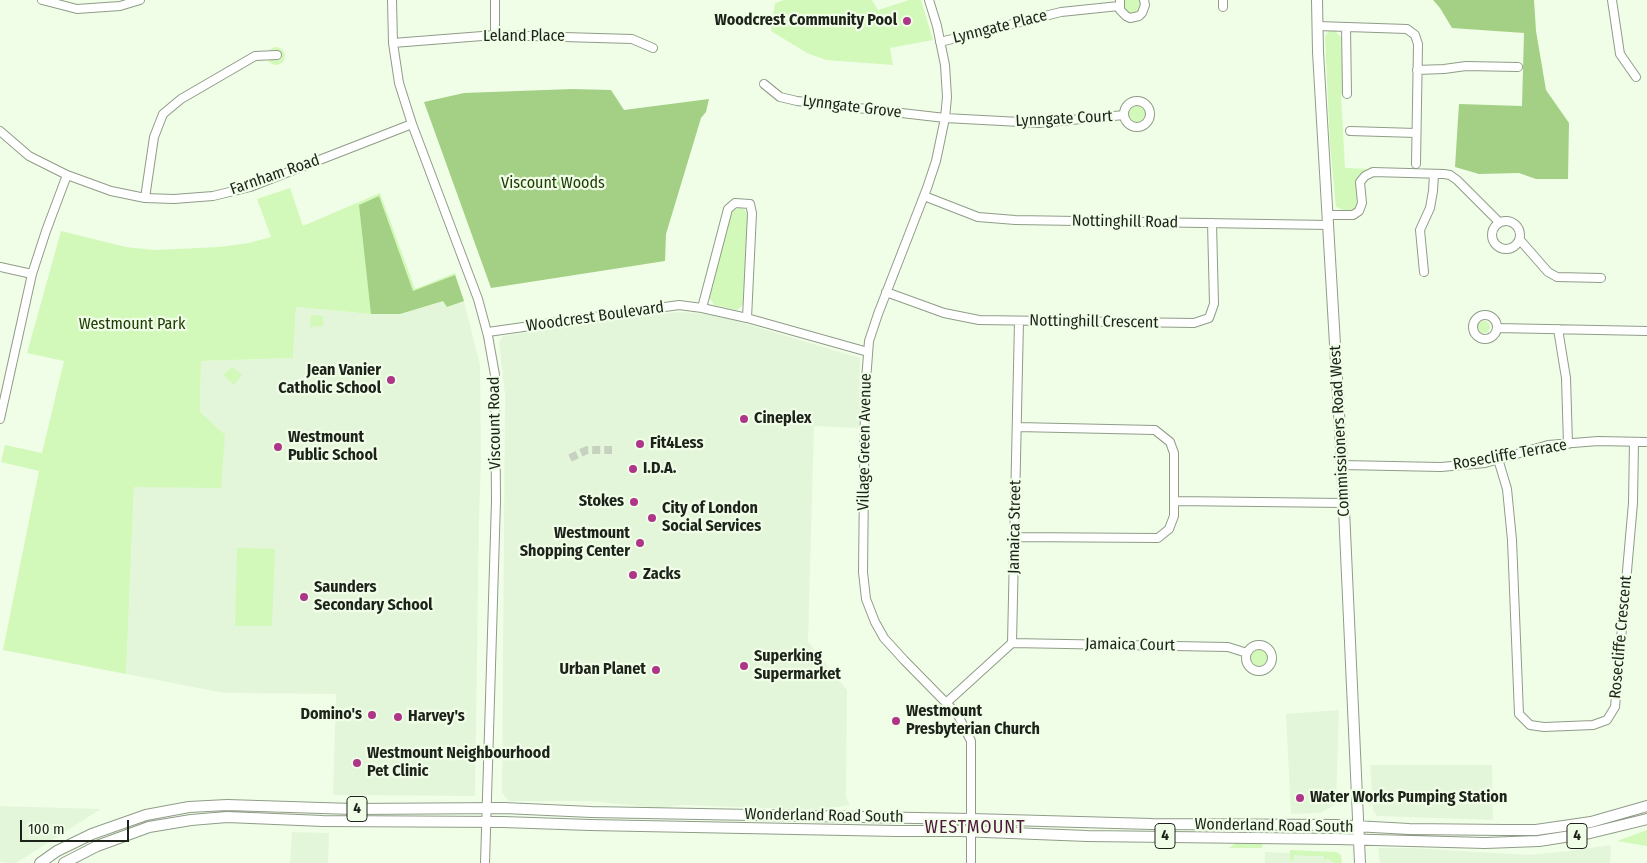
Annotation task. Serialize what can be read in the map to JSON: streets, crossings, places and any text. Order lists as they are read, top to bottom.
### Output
{
  "streets": {
    "main road": ["Commissioners Road West", "4", "Wonderland Road South"],
    "street": [
      "Lynngate Place",
      "Leland Place",
      "Lynngate Grove",
      "Lynngate Court",
      "Farnham Road",
      "Nottinghill Road",
      "Woodcrest Boulevard",
      "Nottinghill Crescent",
      "Viscount Road",
      "Village Green Avenue",
      "Rosecliffe Terrace",
      "Jamaica Street",
      "Rosecliffe Crescent",
      "Jamaica Court"
    ]
  },
  "crossings": [
    ["Lynngate Place", "Village Green Avenue"],
    ["Leland Place", "Viscount Road"],
    ["Lynngate Grove", "Lynngate Court"],
    ["Lynngate Grove", "Village Green Avenue"],
    ["Lynngate Court", "Village Green Avenue"],
    ["Farnham Road", "Viscount Road"],
    ["Nottinghill Road", "Nottinghill Crescent"],
    ["Nottinghill Road", "Commissioners Road West"],
    ["Nottinghill Road", "Village Green Avenue"],
    ["Woodcrest Boulevard", "Viscount Road"],
    ["Woodcrest Boulevard", "Village Green Avenue"],
    ["Nottinghill Crescent", "Village Green Avenue"],
    ["Nottinghill Crescent", "Jamaica Street"],
    ["Viscount Road", "Wonderland Road South"],
    ["Commissioners Road West", "Rosecliffe Terrace"],
    ["Commissioners Road West", "Wonderland Road South"],
    ["Village Green Avenue", "Wonderland Road South"],
    ["Rosecliffe Terrace", "Rosecliffe Crescent"],
    ["Jamaica Street", "Jamaica Court"]
  ],
  "districts": ["WESTMOUNT"],
  "parks": ["Viscount Woods", "Westmount Park"],
  "places": [
    "Woodcrest Community Pool",
    "Jean Vanier Catholic School",
    "Cineplex",
    "Fit4Less",
    "Westmount Public School",
    "I.D.A.",
    "Stokes",
    "City of London Social Services",
    "Westmount Shopping Center",
    "Zacks",
    "Saunders Secondary School",
    "Superking Supermarket",
    "Urban Planet",
    "Domino's",
    "Harvey's",
    "Westmount Presbyterian Church",
    "Westmount Neighbourhood Pet Clinic",
    "Water Works Pumping Station"
  ],
  "scale_bar": "100 m"
}
